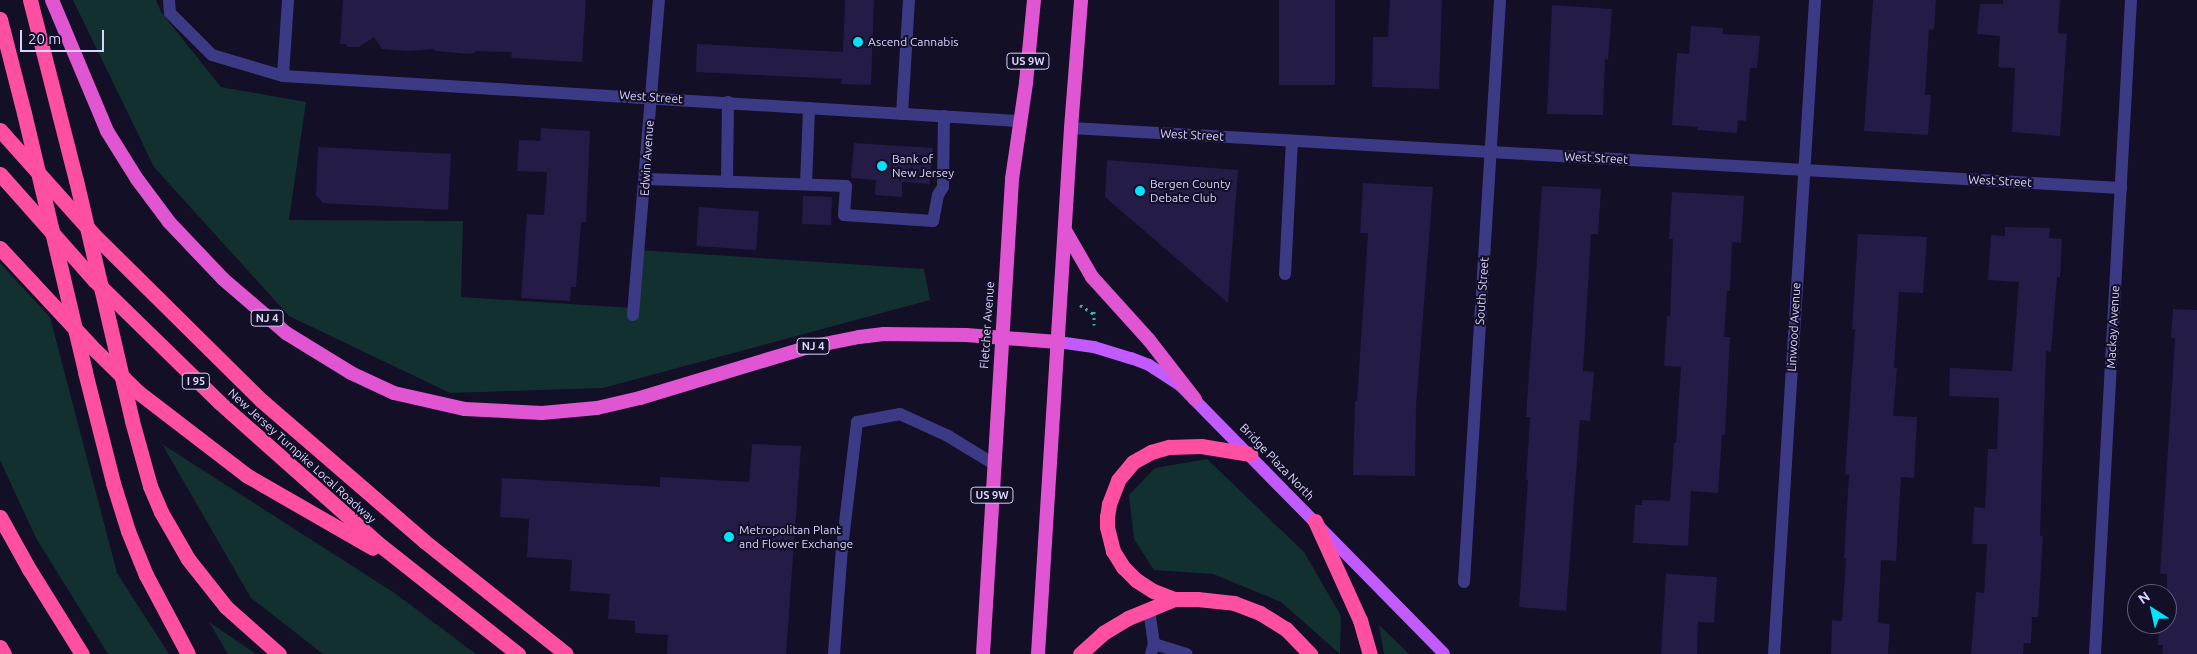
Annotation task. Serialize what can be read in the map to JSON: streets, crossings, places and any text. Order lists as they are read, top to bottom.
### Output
{
  "streets": {
    "highway": [
      "US 9W",
      "NJ 4",
      "Fletcher Avenue",
      "I 95",
      "New Jersey Turnpike Local Roadway"
    ],
    "main road": ["Bridge Plaza North"],
    "street": [
      "West Street",
      "Edwin Avenue",
      "South Street",
      "Linwood Avenue",
      "Mackay Avenue"
    ]
  },
  "crossings": [
    ["West Street", "Edwin Avenue"],
    ["West Street", "South Street"],
    ["West Street", "Fletcher Avenue"],
    ["West Street", "Linwood Avenue"],
    ["West Street", "Mackay Avenue"],
    ["NJ 4", "Fletcher Avenue"],
    ["NJ 4", "Bridge Plaza North"]
  ],
  "places": [
    "Ascend Cannabis",
    "Bank of New Jersey",
    "Bergen County Debate Club",
    "Metropolitan Plant and Flower Exchange"
  ],
  "scale_bar": "20 m",
  "north": "top left"
}
